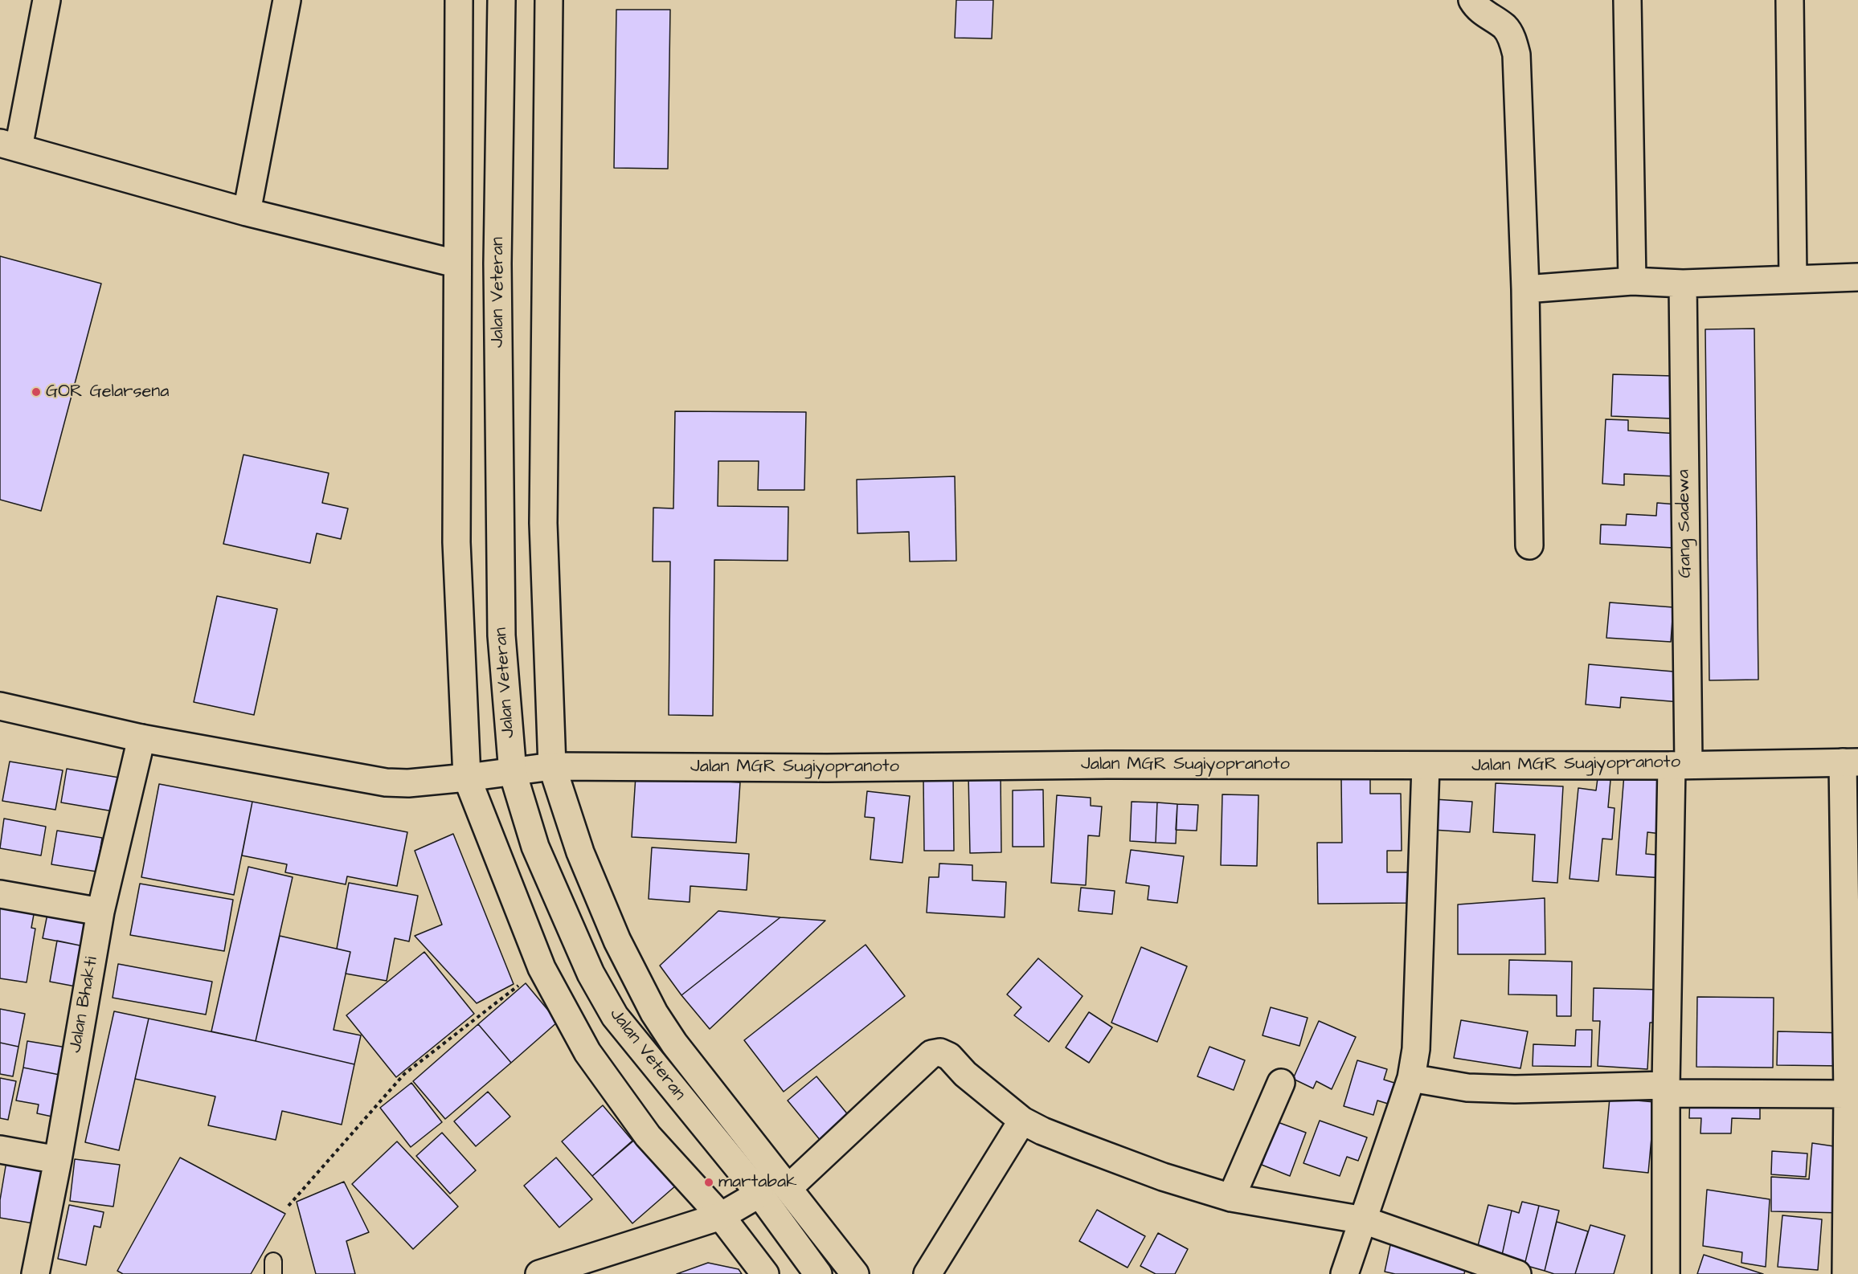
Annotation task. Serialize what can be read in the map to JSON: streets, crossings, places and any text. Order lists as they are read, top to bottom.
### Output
{
  "streets": {
    "street": [
      "Jalan Veteran",
      "Gang Sadewa",
      "Jalan MGR Sugiyopranoto",
      "Jalan Bhakti"
    ]
  },
  "crossings": [
    ["Jalan Veteran", "Jalan MGR Sugiyopranoto"],
    ["Gang Sadewa", "Jalan MGR Sugiyopranoto"],
    ["Jalan MGR Sugiyopranoto", "Jalan Bhakti"]
  ],
  "places": ["GOR Gelarsena", "martabak"]
}
